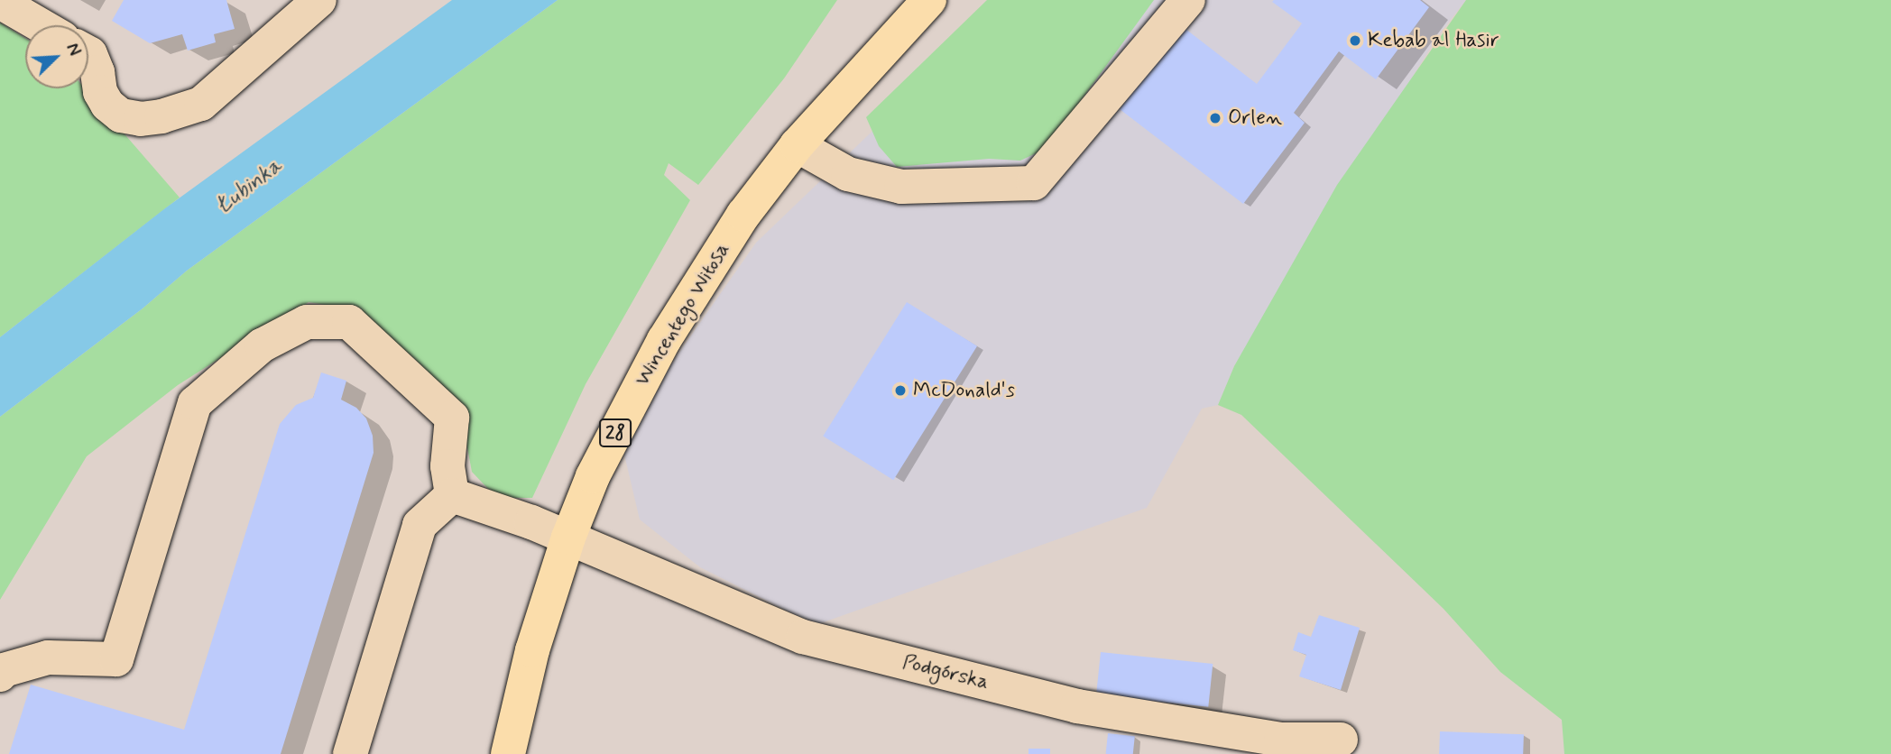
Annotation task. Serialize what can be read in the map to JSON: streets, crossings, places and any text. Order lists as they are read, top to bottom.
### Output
{
  "streets": {
    "main road": ["Wincentego Witosa", "28"],
    "street": ["Podgórska"]
  },
  "crossings": [
    ["Wincentego Witosa", "Podgórska"]
  ],
  "water": ["Łubinka"],
  "places": ["Kebab al Hasir", "Orlen", "McDonald's"],
  "north": "top right"
}
